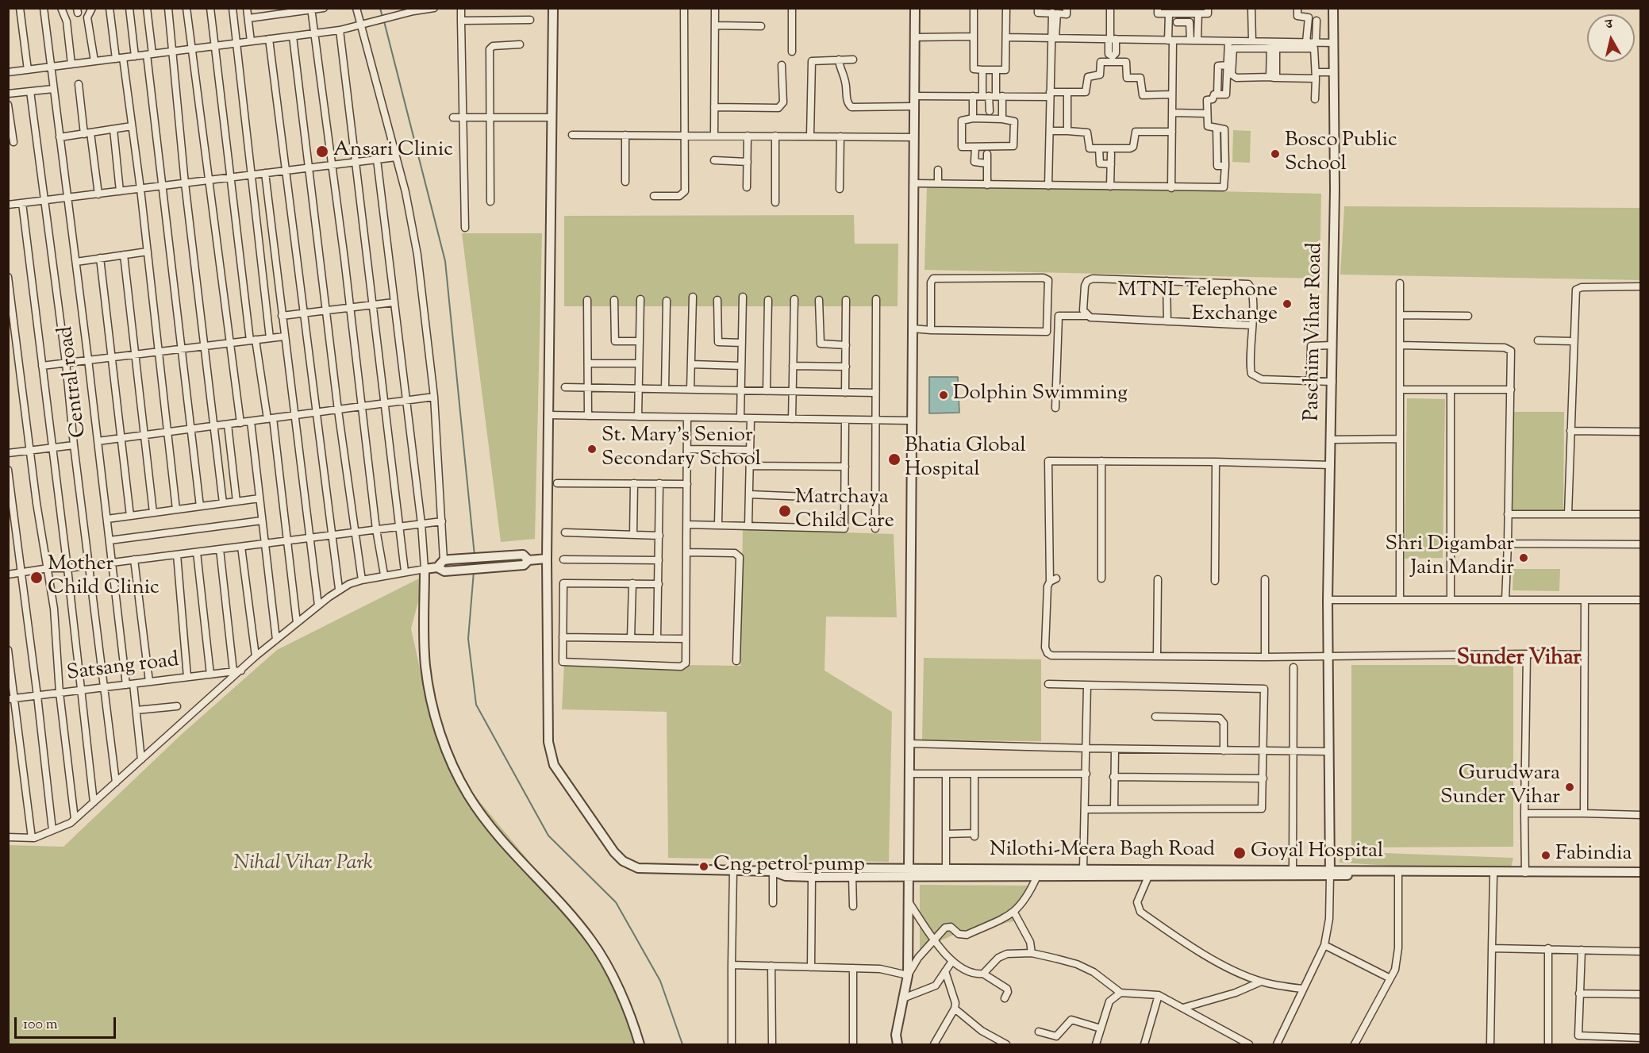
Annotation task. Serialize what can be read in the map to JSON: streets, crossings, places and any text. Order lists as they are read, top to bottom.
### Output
{
  "streets": {
    "street": [
      "Paschim Vihar Road",
      "Central road",
      "Satsang road",
      "Nilothi-Meera Bagh Road"
    ]
  },
  "crossings": [
    ["Paschim Vihar Road", "Nilothi-Meera Bagh Road"],
    ["Central road", "Satsang road"]
  ],
  "districts": ["Sunder Vihar"],
  "parks": ["Nihal Vihar Park"],
  "places": [
    "Ansari Clinic",
    "Bosco Public School",
    "MTNL Telephone Exchange",
    "Dolphin Swimming",
    "St. Mary's Senior Secondary School",
    "Bhatia Global Hospital",
    "Matrchaya Child Care",
    "Shri Digambar Jain Mandir",
    "Mother Child Clinic",
    "Gurudwara Sunder Vihar",
    "Goyal Hospital",
    "Fabindia",
    "Cng petrol pump"
  ],
  "scale_bar": "100 m",
  "north": "top"
}
